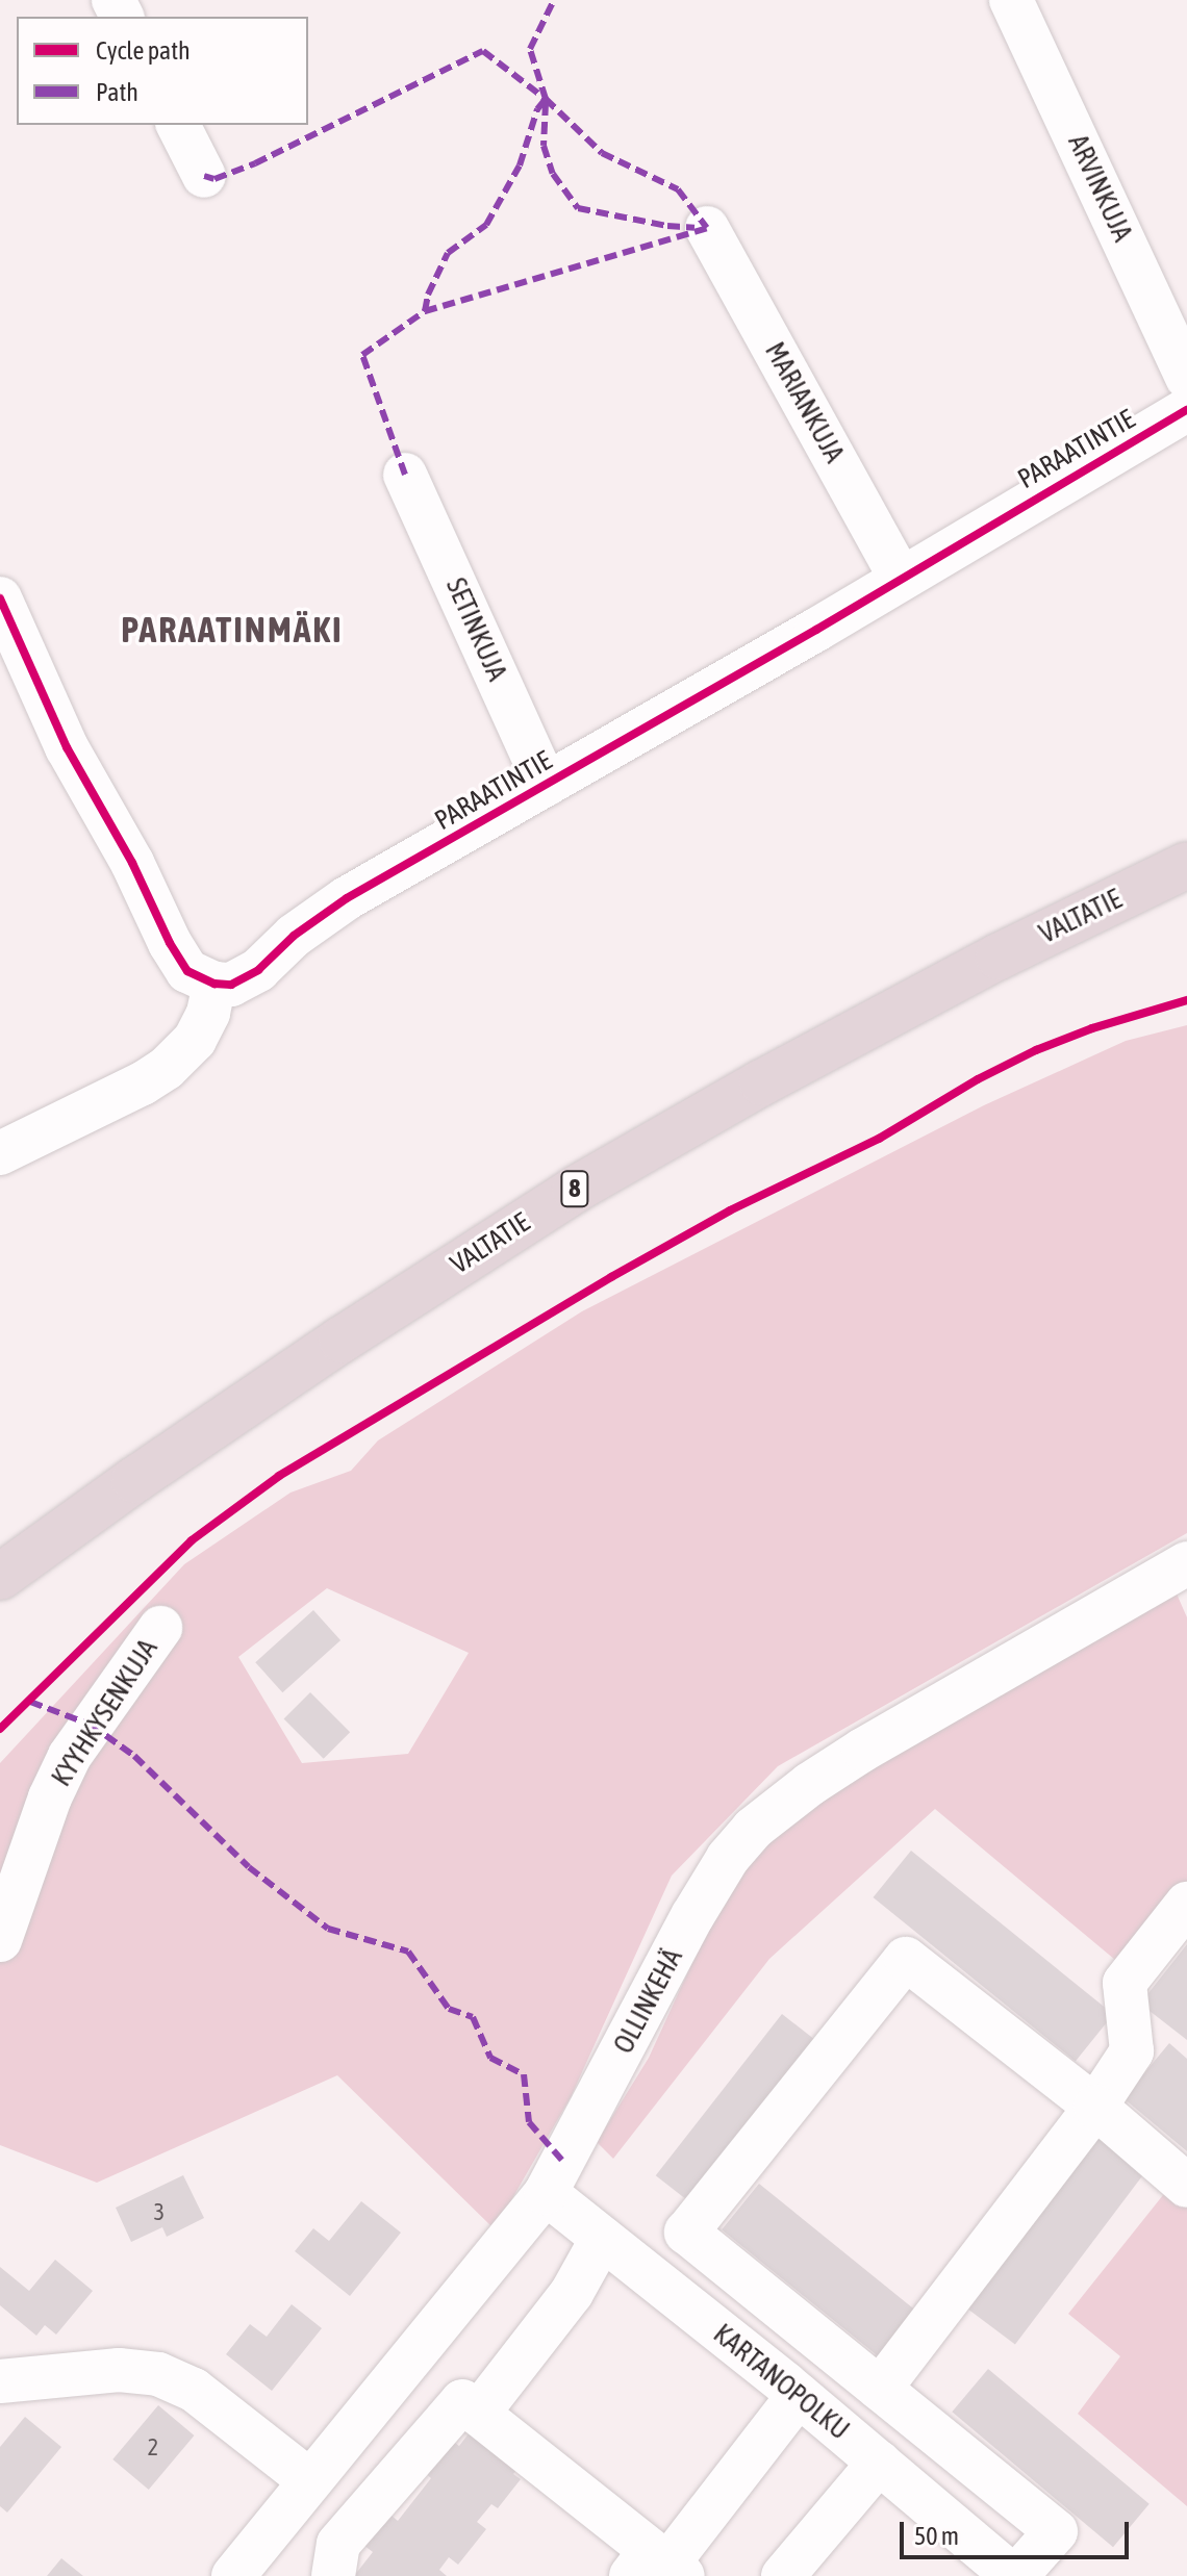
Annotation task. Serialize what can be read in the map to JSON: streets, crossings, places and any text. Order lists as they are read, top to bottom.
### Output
{
  "streets": {
    "highway": ["VALTATIE", "8"],
    "street": [
      "ARVINKUJA",
      "MARIANKUJA",
      "PARAATINTIE",
      "SETINKUJA",
      "KYYHKYSENKUJA",
      "OLLINKEHÄ",
      "KARTANOPOLKU"
    ]
  },
  "crossings": [
    ["MARIANKUJA", "PARAATINTIE"],
    ["PARAATINTIE", "SETINKUJA"],
    ["OLLINKEHÄ", "KARTANOPOLKU"]
  ],
  "districts": ["PARAATINMÄKI"],
  "house_numbers": ["3", "2"],
  "legend": ["Cycle path", "Path"],
  "scale_bar": "50 m"
}
